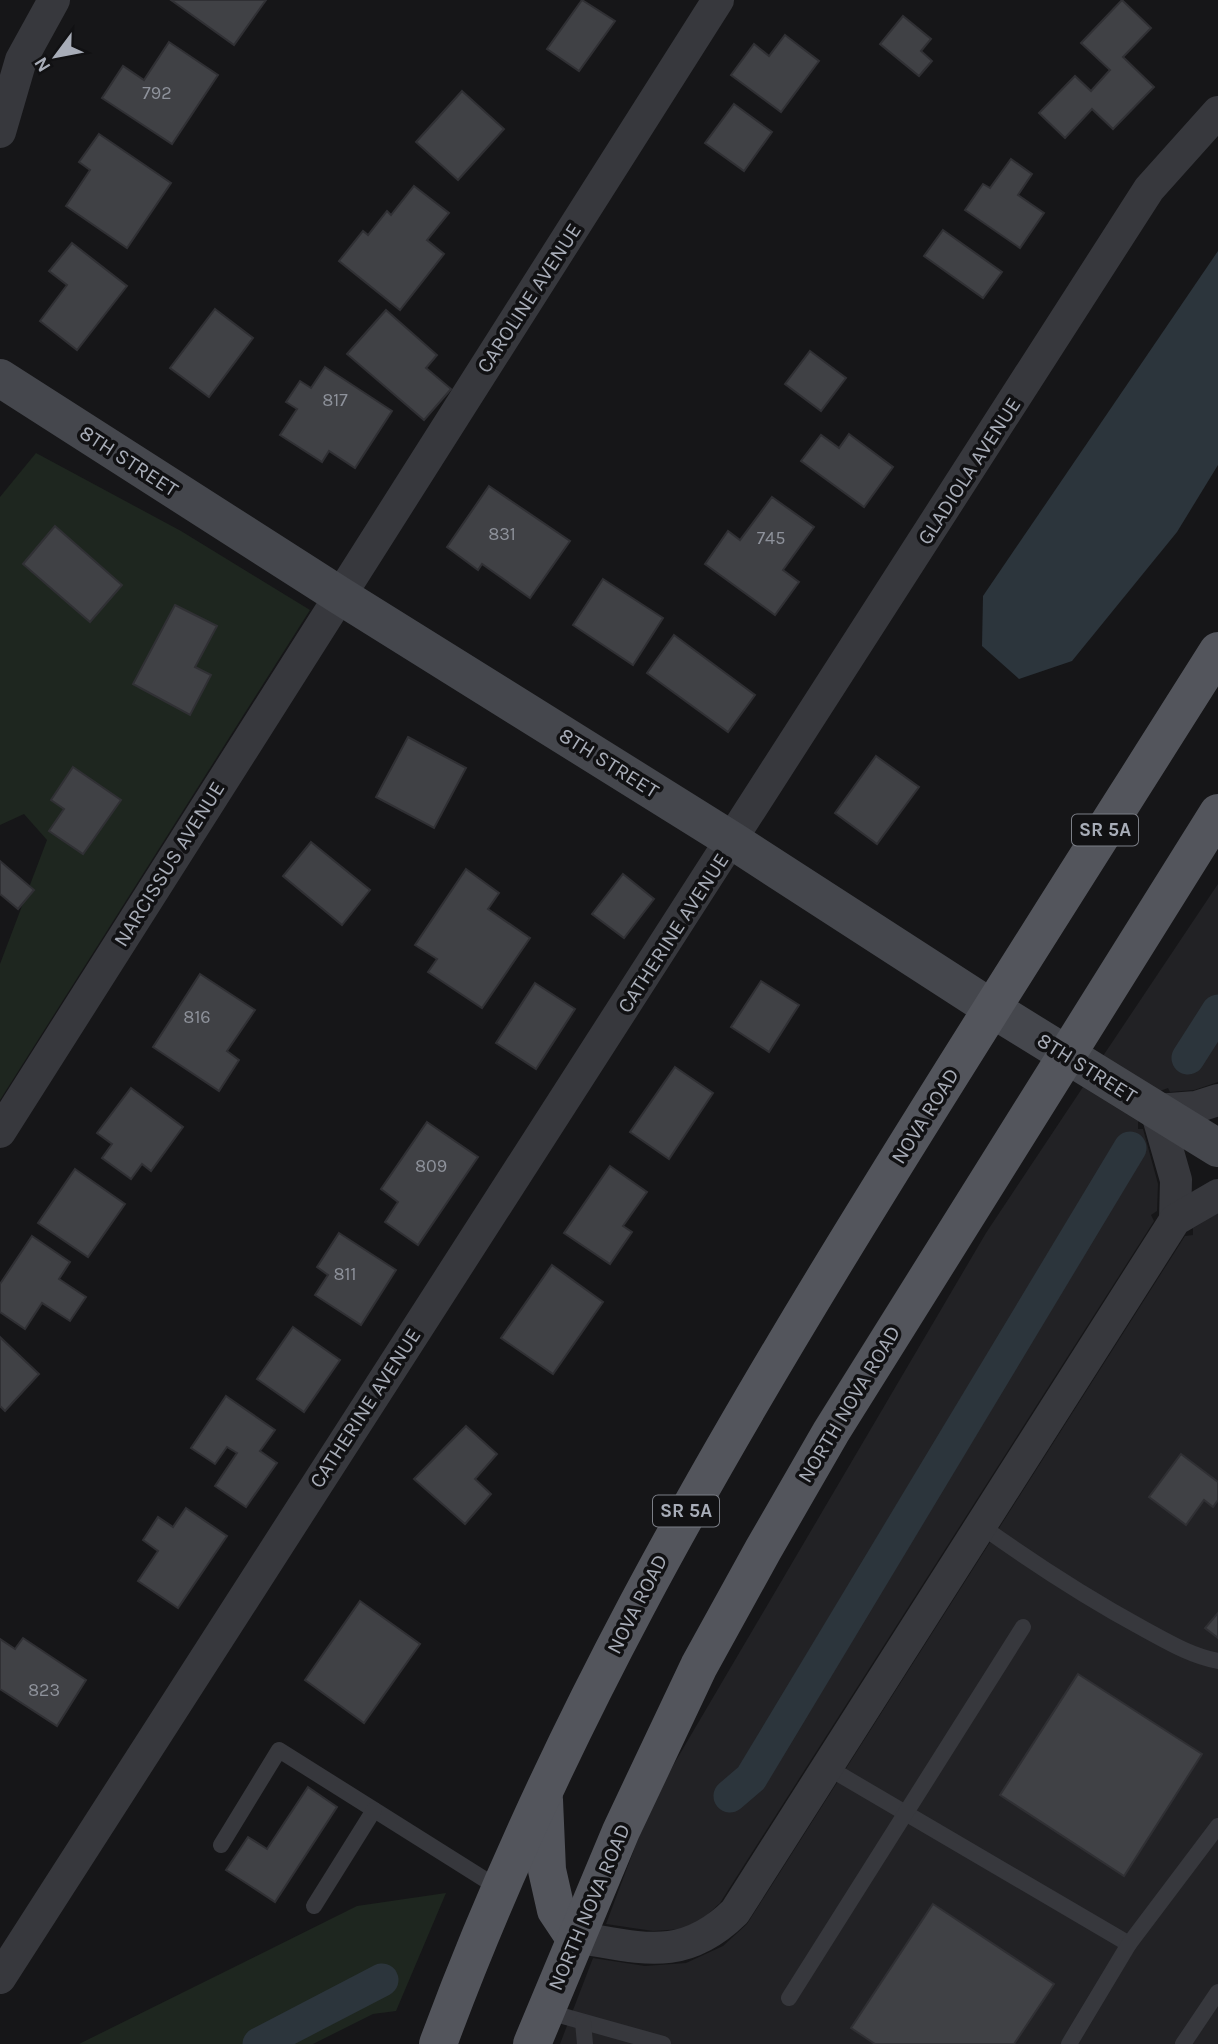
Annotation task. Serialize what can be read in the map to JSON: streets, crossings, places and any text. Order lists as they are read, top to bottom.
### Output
{
  "streets": {
    "main road": ["SR 5A", "NOVA ROAD", "NORTH NOVA ROAD"],
    "street": [
      "CAROLINE AVENUE",
      "8TH STREET",
      "GLADIOLA AVENUE",
      "NARCISSUS AVENUE",
      "CATHERINE AVENUE"
    ]
  },
  "crossings": [
    ["CAROLINE AVENUE", "8TH STREET"],
    ["CAROLINE AVENUE", "NARCISSUS AVENUE"],
    ["8TH STREET", "GLADIOLA AVENUE"],
    ["8TH STREET", "SR 5A"],
    ["8TH STREET", "NARCISSUS AVENUE"],
    ["8TH STREET", "CATHERINE AVENUE"],
    ["8TH STREET", "NOVA ROAD"],
    ["8TH STREET", "NORTH NOVA ROAD"],
    ["GLADIOLA AVENUE", "CATHERINE AVENUE"],
    ["SR 5A", "NOVA ROAD"]
  ],
  "house_numbers": [
    "792",
    "817",
    "831",
    "745",
    "816",
    "809",
    "811",
    "823"
  ],
  "north": "bottom left"
}
